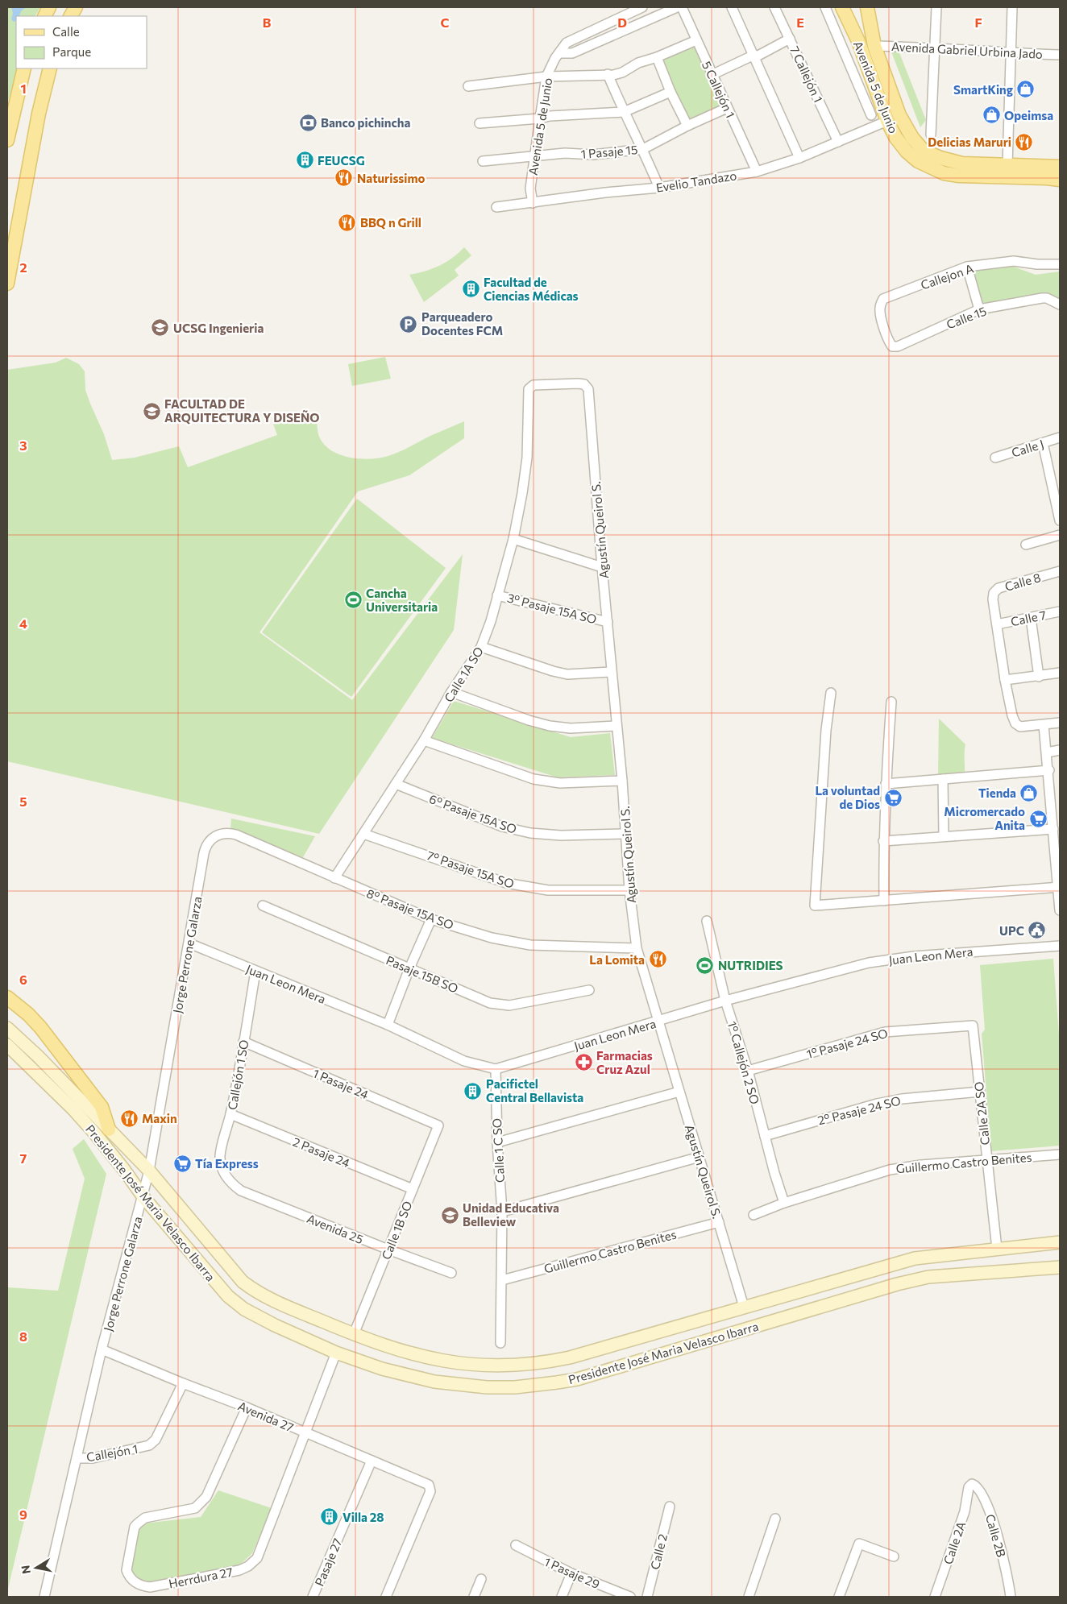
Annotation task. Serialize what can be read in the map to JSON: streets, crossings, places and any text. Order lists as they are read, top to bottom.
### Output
{
  "streets": {
    "main road": ["Avenida 5 de Junio", "Presidente José Maria Velasco Ibarra"],
    "street": [
      "Avenida Gabriel Urbina Jado",
      "7 Callejón 1",
      "5 Callejón 1",
      "1 Pasaje 15",
      "Evelio Tandazo",
      "Callejon A",
      "Calle 15",
      "Calle J",
      "Agustín Queirol S.",
      "Calle 8",
      "3º Pasaje 15A SO",
      "Calle 7",
      "Calle 1A SO",
      "6º Pasaje 15A SO",
      "7º Pasaje 15A SO",
      "8º Pasaje 15A SO",
      "Jorge Perrone Galarza",
      "Juan Leon Mera",
      "Pasaje 15B SO",
      "1º Pasaje 24 SO",
      "1º Callejón 2 SO",
      "Callejón 1 SO",
      "1 Pasaje 24",
      "2º Pasaje 24 SO",
      "Calle 2A SO",
      "Calle 1 C SO",
      "2 Pasaje 24",
      "Guillermo Castro Benites",
      "Avenida 25",
      "Calle 1B SO",
      "Avenida 27",
      "Callejón 1",
      "Calle 2B",
      "Calle 2A",
      "Calle 2",
      "Pasaje 27",
      "1 Pasaje 29",
      "Herrdura 27"
    ]
  },
  "crossings": [
    ["Avenida Gabriel Urbina Jado", "Avenida 5 de Junio"],
    ["7 Callejón 1", "Evelio Tandazo"],
    ["Avenida 5 de Junio", "1 Pasaje 15"],
    ["Avenida 5 de Junio", "Evelio Tandazo"],
    ["5 Callejón 1", "1 Pasaje 15"],
    ["5 Callejón 1", "Evelio Tandazo"],
    ["Callejon A", "Calle 15"],
    ["Agustín Queirol S.", "3º Pasaje 15A SO"],
    ["Agustín Queirol S.", "Calle 1A SO"],
    ["Agustín Queirol S.", "6º Pasaje 15A SO"],
    ["Agustín Queirol S.", "7º Pasaje 15A SO"],
    ["Agustín Queirol S.", "8º Pasaje 15A SO"],
    ["Agustín Queirol S.", "Juan Leon Mera"],
    ["Agustín Queirol S.", "Guillermo Castro Benites"],
    ["Agustín Queirol S.", "Presidente José Maria Velasco Ibarra"],
    ["Calle 8", "Calle 7"],
    ["3º Pasaje 15A SO", "Calle 1A SO"],
    ["Calle 1A SO", "6º Pasaje 15A SO"],
    ["Calle 1A SO", "7º Pasaje 15A SO"],
    ["Calle 1A SO", "8º Pasaje 15A SO"],
    ["8º Pasaje 15A SO", "Jorge Perrone Galarza"],
    ["Jorge Perrone Galarza", "Juan Leon Mera"],
    ["Jorge Perrone Galarza", "Presidente José Maria Velasco Ibarra"],
    ["Jorge Perrone Galarza", "Avenida 27"],
    ["Jorge Perrone Galarza", "Callejón 1"],
    ["Juan Leon Mera", "1º Callejón 2 SO"],
    ["Juan Leon Mera", "Callejón 1 SO"],
    ["Juan Leon Mera", "Calle 1 C SO"],
    ["1º Pasaje 24 SO", "1º Callejón 2 SO"],
    ["1º Pasaje 24 SO", "Calle 2A SO"],
    ["1º Callejón 2 SO", "2º Pasaje 24 SO"],
    ["1º Callejón 2 SO", "Guillermo Castro Benites"],
    ["Callejón 1 SO", "1 Pasaje 24"],
    ["Callejón 1 SO", "2 Pasaje 24"],
    ["Callejón 1 SO", "Avenida 25"],
    ["1 Pasaje 24", "Calle 1B SO"],
    ["2º Pasaje 24 SO", "Calle 2A SO"],
    ["Calle 2A SO", "Guillermo Castro Benites"],
    ["Calle 2A SO", "Presidente José Maria Velasco Ibarra"],
    ["Calle 1 C SO", "Guillermo Castro Benites"],
    ["2 Pasaje 24", "Calle 1B SO"],
    ["Presidente José Maria Velasco Ibarra", "Calle 1B SO"],
    ["Presidente José Maria Velasco Ibarra", "Herrdura 27"],
    ["Avenida 25", "Calle 1B SO"],
    ["Avenida 27", "Callejón 1"],
    ["Avenida 27", "Pasaje 27"],
    ["Avenida 27", "Herrdura 27"],
    ["Calle 2B", "Calle 2A"]
  ],
  "places": {
    "shop": ["SmartKing", "Opeimsa", "Tienda"],
    "bank": ["Banco pichincha"],
    "restaurant": [
      "Delicias Maruri",
      "Naturissimo",
      "BBQ n Grill",
      "La Lomita",
      "Maxin"
    ],
    "building": [
      "FEUCSG",
      "Facultad de Ciencias Médicas",
      "Pacifictel Central Bellavista",
      "Villa 28"
    ],
    "parking": ["Parqueadero Docentes FCM"],
    "school or university": ["UCSG Ingenieria", "FACULTAD DE ARQUITECTURA Y DISEÑO", "Unidad Educativa Belleview"],
    "sports": ["Cancha Universitaria", "NUTRIDIES"],
    "supermarket": ["La voluntad de Dios", "Micromercado Anita", "Tía Express"],
    "public building": ["UPC"],
    "pharmacy": ["Farmacias Cruz Azul"]
  },
  "legend": ["Calle", "Parque"],
  "north": "left",
  "grid": {
    "columns": [
      "B",
      "C",
      "D",
      "E",
      "F"
    ],
    "rows": [
      "1",
      "2",
      "3",
      "4",
      "5",
      "6",
      "7",
      "8",
      "9"
    ]
  }
}
